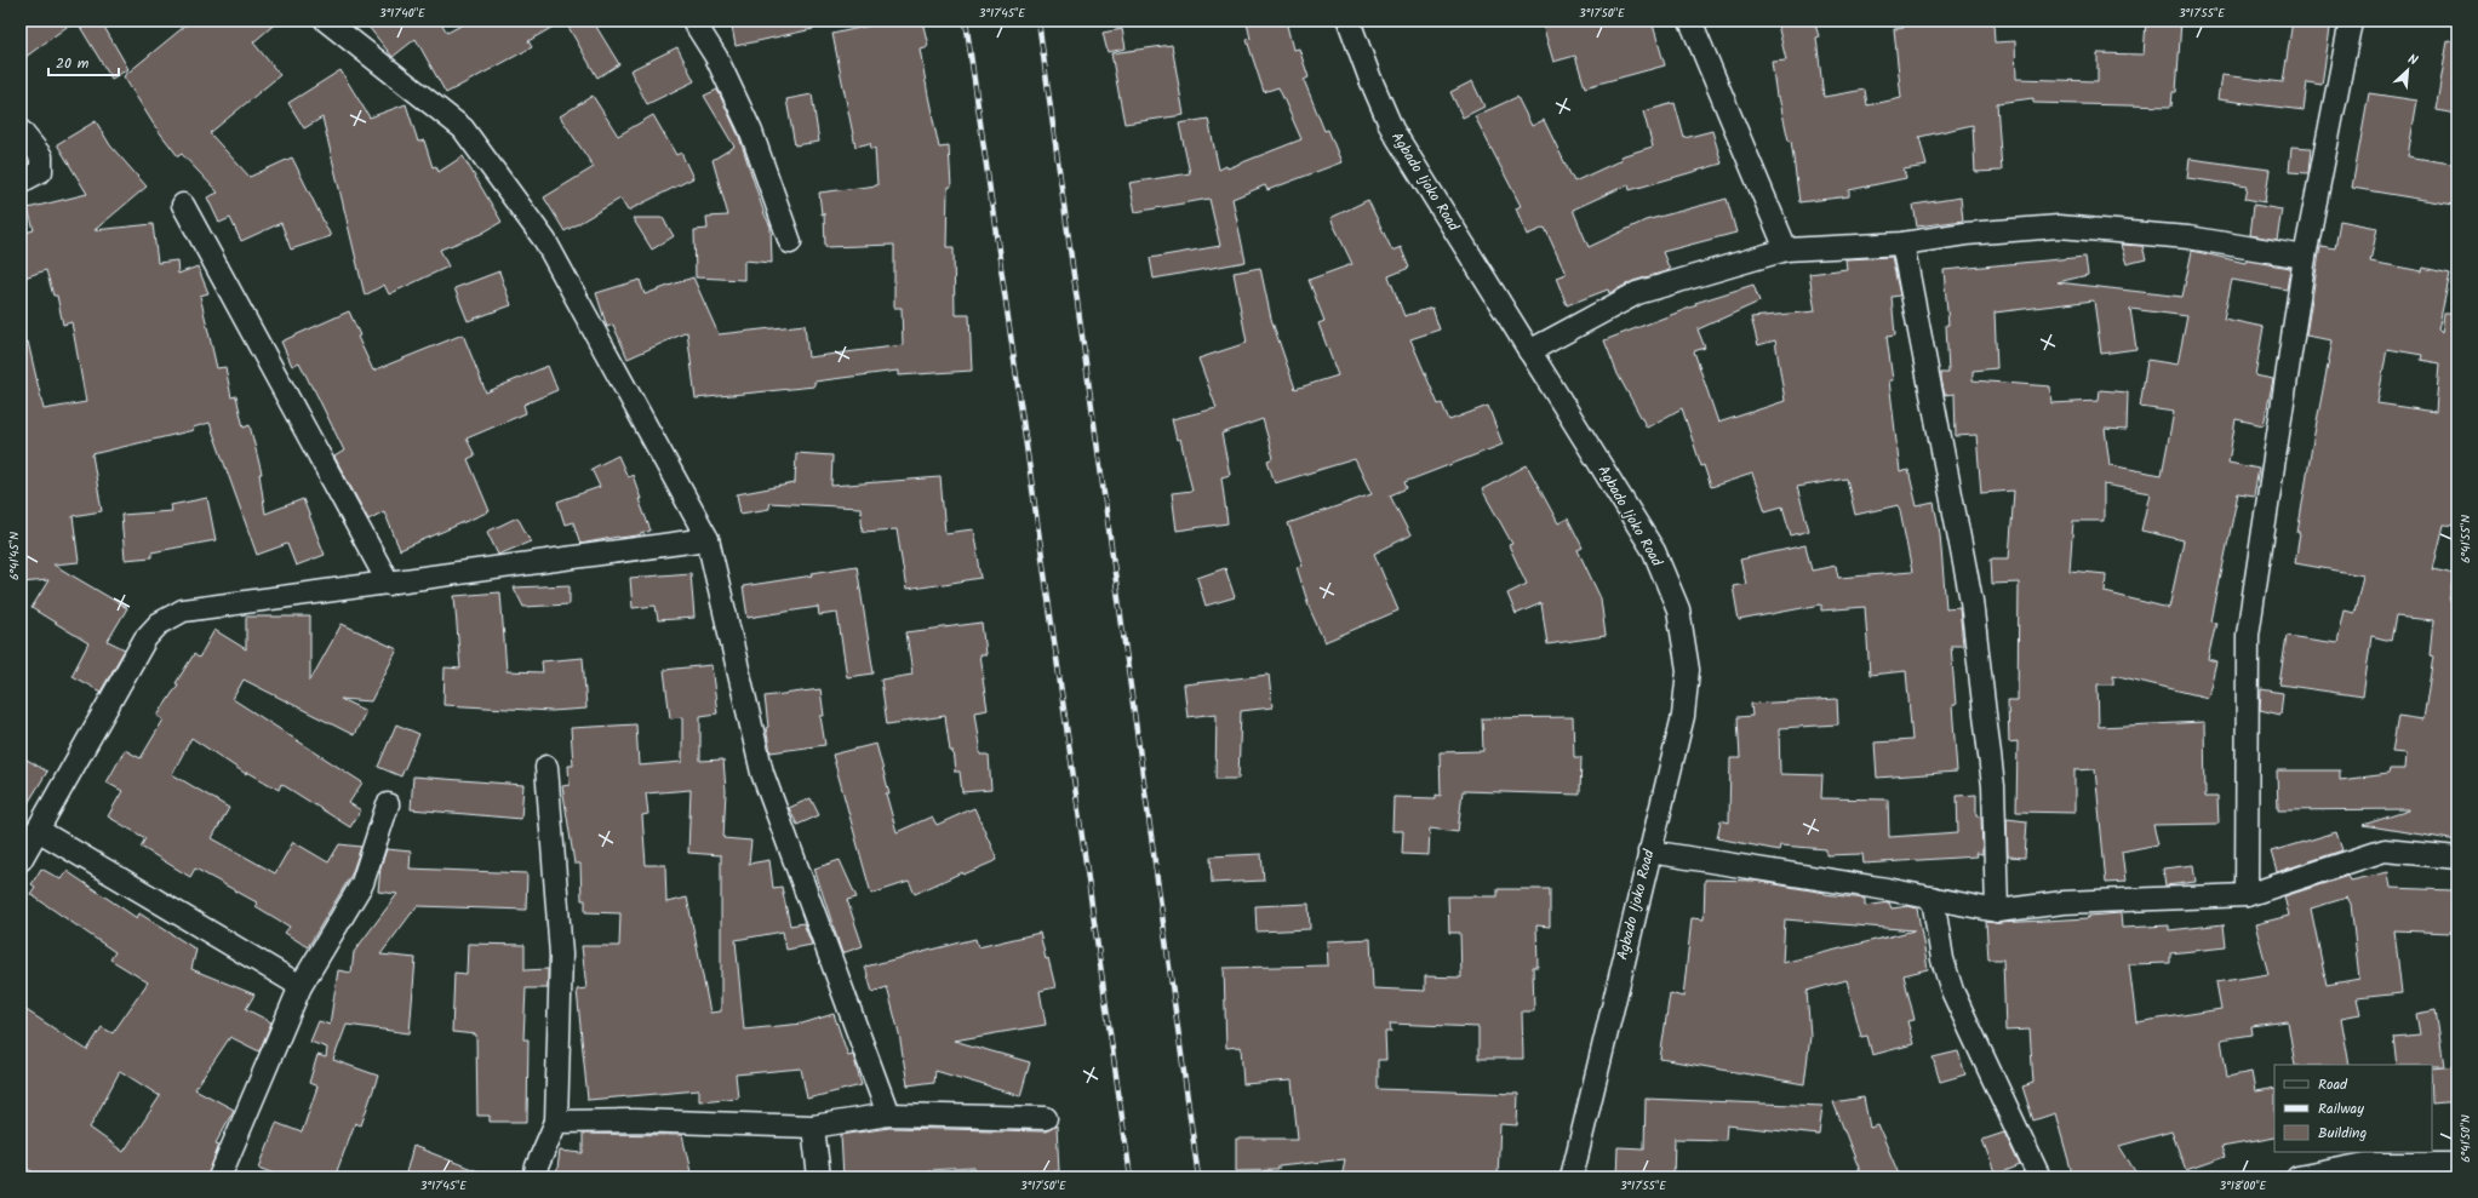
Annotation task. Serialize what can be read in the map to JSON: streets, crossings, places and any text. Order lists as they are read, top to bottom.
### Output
{
  "streets": {
    "street": ["Agbado Ijoko Road"]
  },
  "legend": ["Road", "Railway", "Building"],
  "scale_bar": "20 m",
  "north": "top right",
  "coordinates": [
    "3°17'40\"E",
    "3°17'45\"E",
    "3°17'50\"E",
    "3°17'55\"E",
    "6°41'55\"N",
    "6°41'45\"N",
    "6°41'50\"N",
    "3°18'00\"E"
  ]
}
